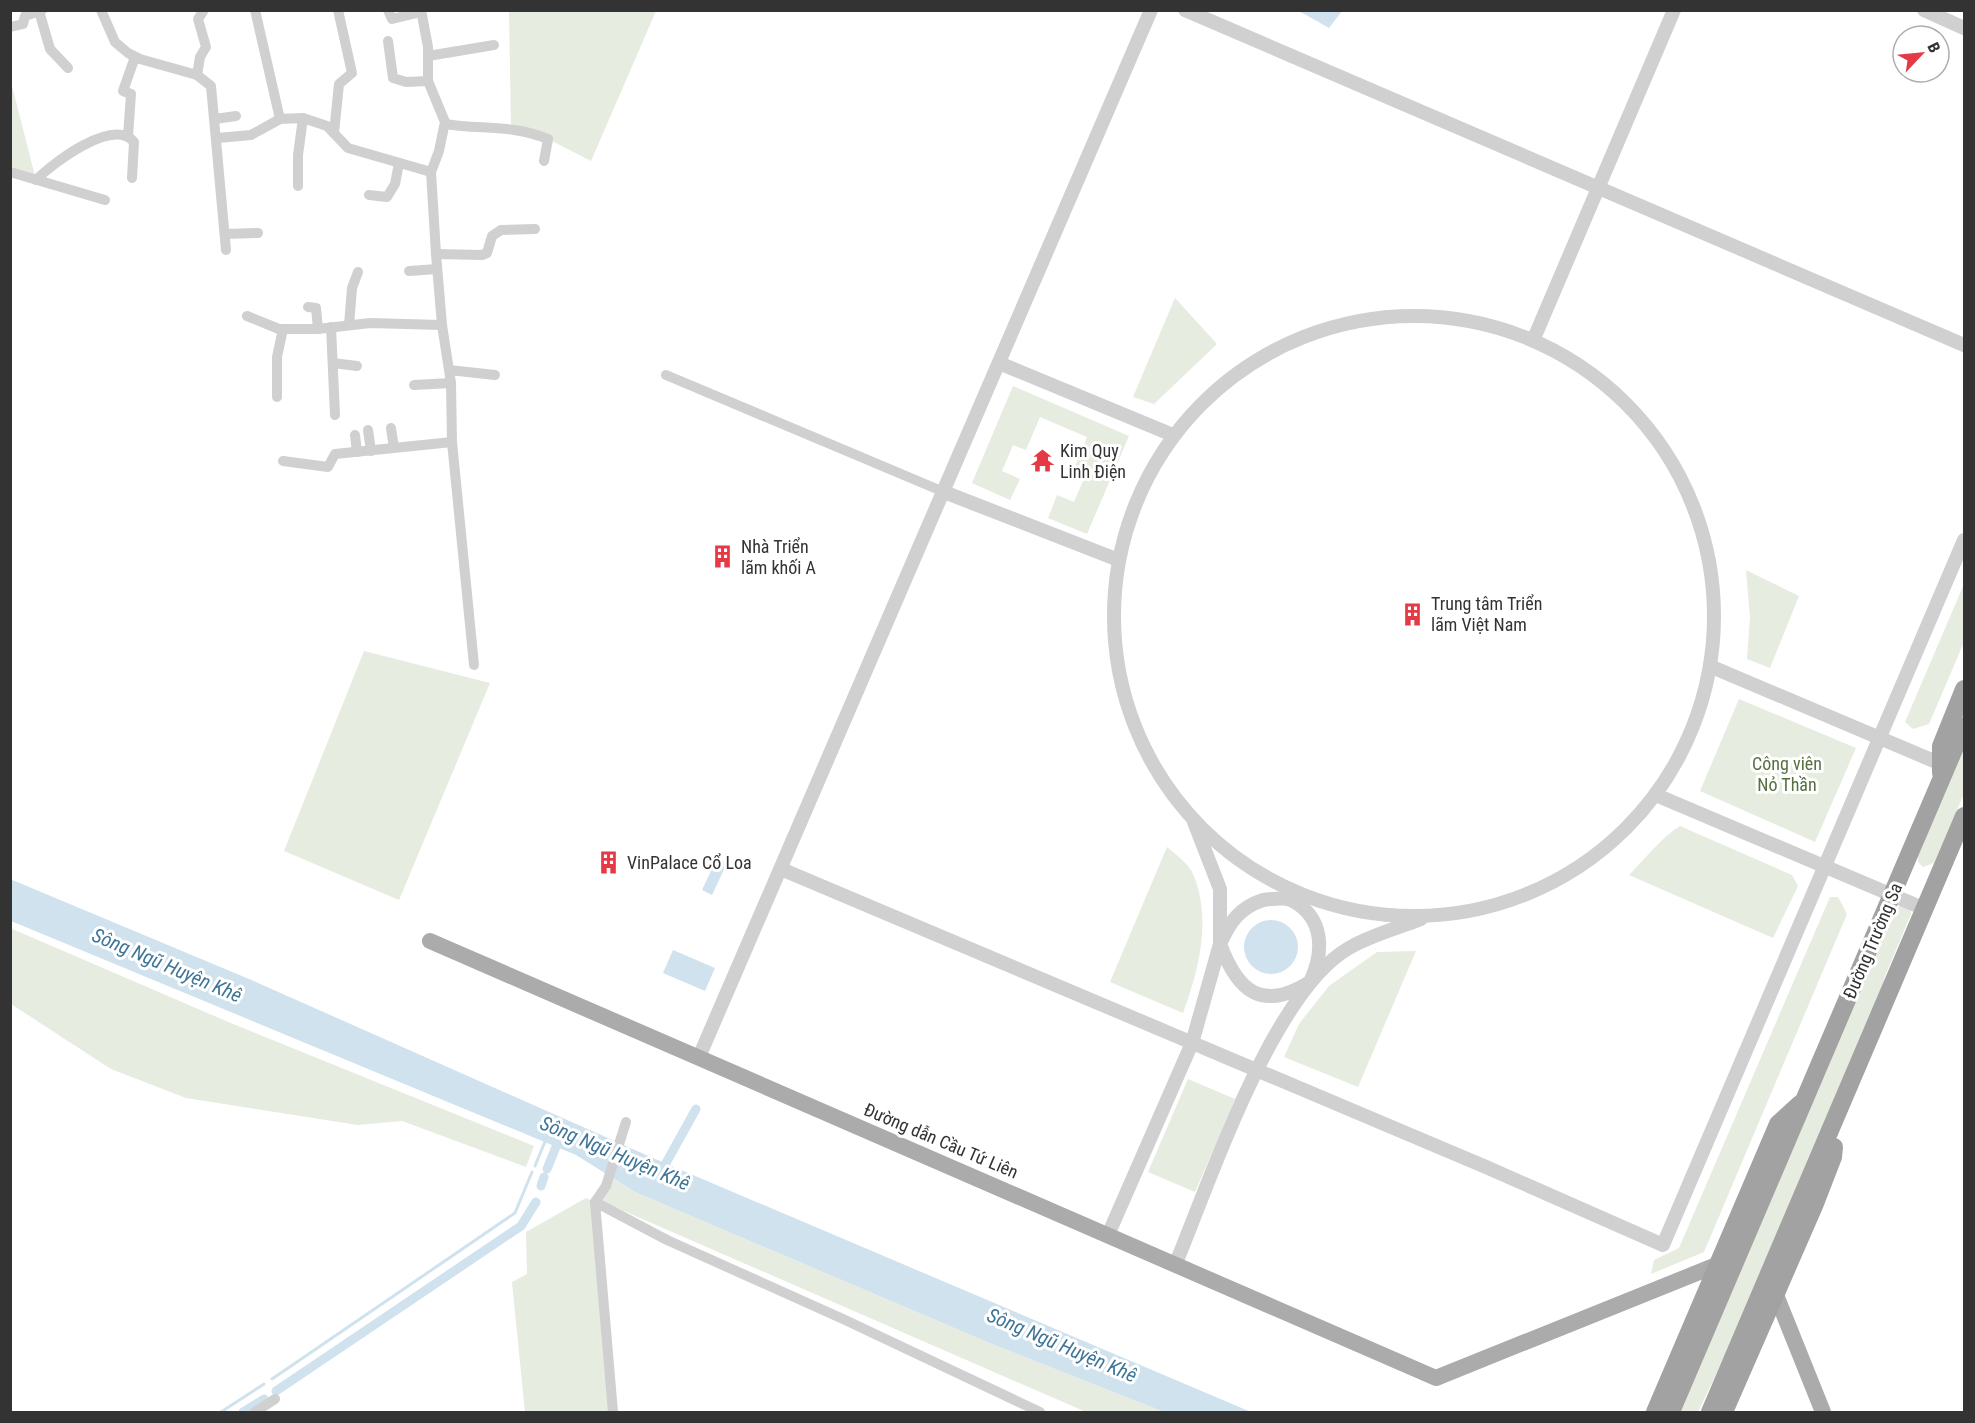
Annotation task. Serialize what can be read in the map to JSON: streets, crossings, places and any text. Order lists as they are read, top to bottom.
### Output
{
  "streets": {
    "highway": ["Đường Trường Sa"],
    "main road": ["Đường dẫn Cầu Tứ Liên"]
  },
  "crossings": [
    ["Đường Trường Sa", "Đường dẫn Cầu Tứ Liên"]
  ],
  "water": ["Sông Ngũ Huyện Khê"],
  "parks": ["Công viên Nỏ Thần"],
  "places": {
    "temple": ["Kim Quy Linh Điện"],
    "building": ["Nhà Triển lãm khối A", "Trung tâm Triển lãm Việt Nam", "VinPalace Cổ Loa"]
  },
  "north": "top right"
}
